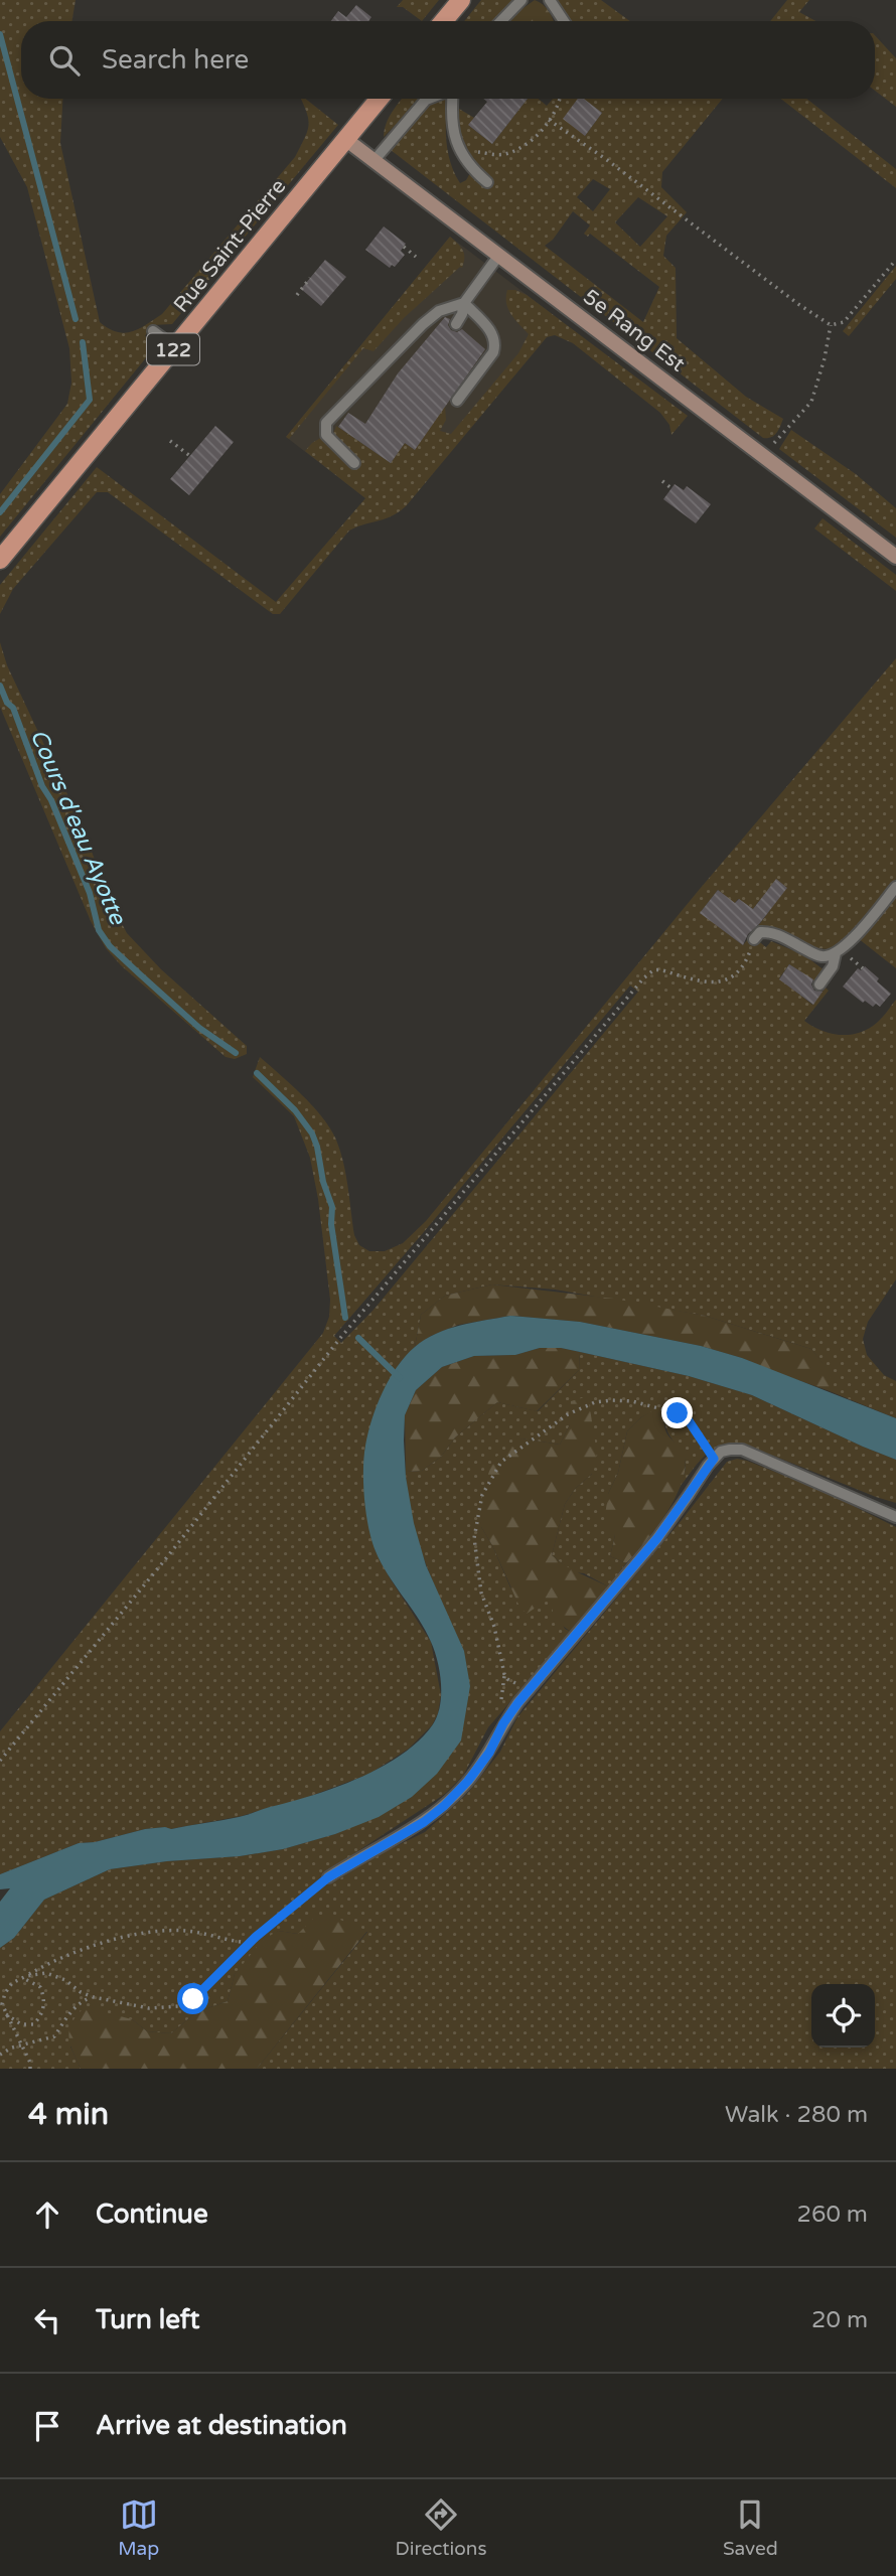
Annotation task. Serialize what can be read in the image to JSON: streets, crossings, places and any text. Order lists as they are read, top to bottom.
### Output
{
  "streets": {
    "main road": ["Rue Saint-Pierre", "122"],
    "street": ["5e Rang Est"]
  },
  "crossings": [
    ["Rue Saint-Pierre", "5e Rang Est"]
  ],
  "water": ["Cours d'eau Ayotte"],
  "page": {
    "search": "Search here",
    "heading": ["4 min", "Walk · 280 m"],
    "list": [
      ["Continue", "260 m"],
      ["Turn left", "20 m"],
      "Arrive at destination"
    ],
    "nav": ["Map", "Directions", "Saved"]
  }
}
